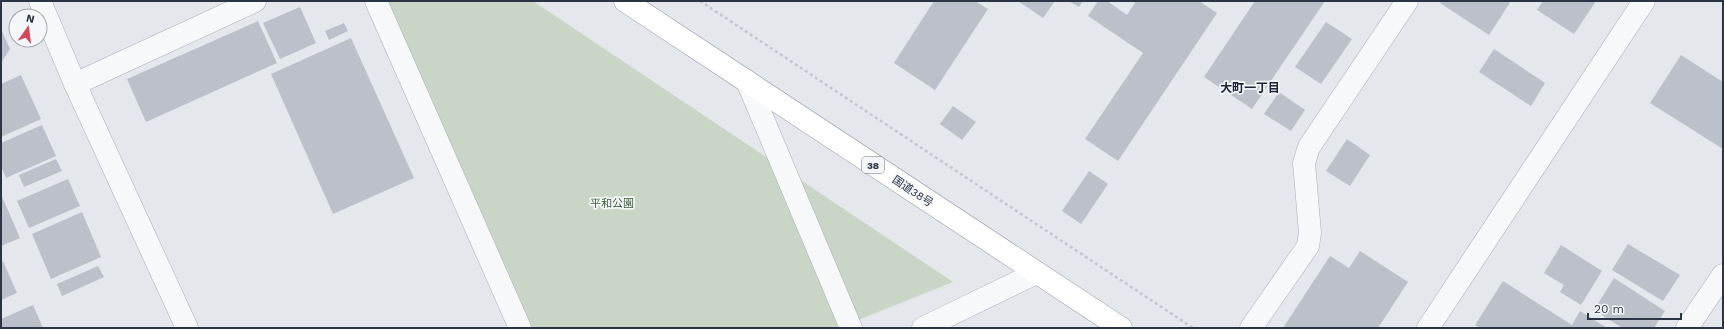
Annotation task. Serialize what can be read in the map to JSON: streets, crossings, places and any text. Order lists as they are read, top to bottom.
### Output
{
  "streets": {
    "highway": ["38", "国道38号"]
  },
  "districts": ["大町一丁目"],
  "parks": ["平和公園"],
  "scale_bar": "20 m",
  "north": "top"
}
